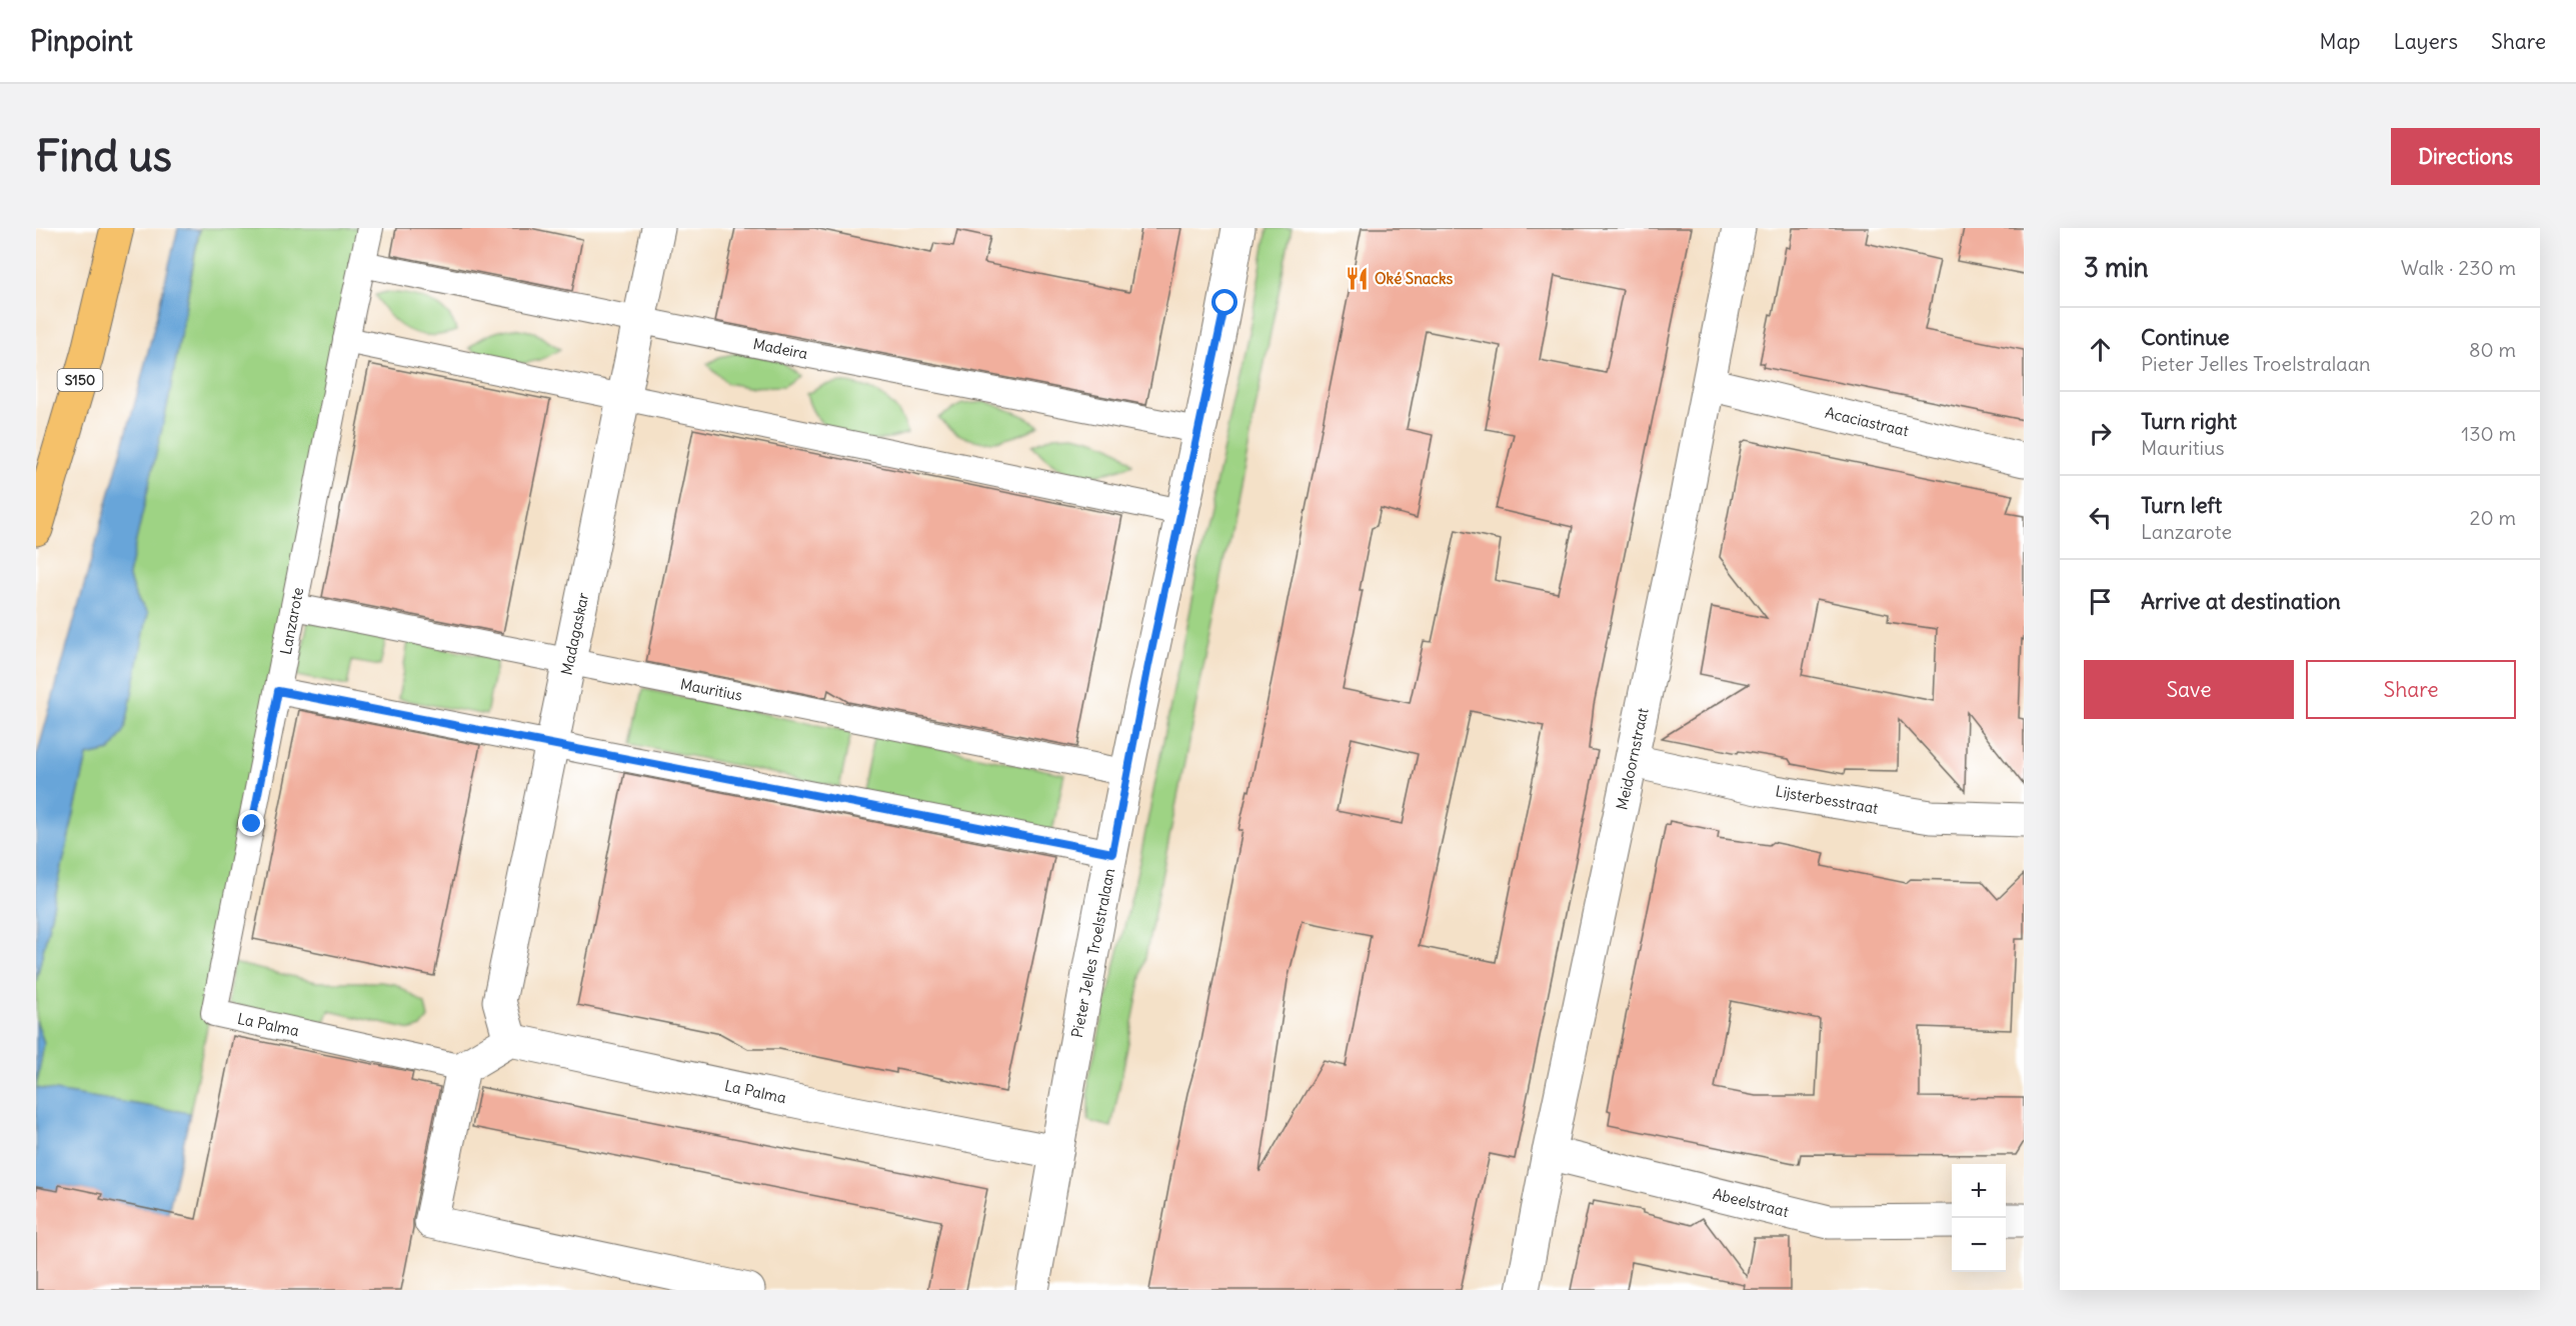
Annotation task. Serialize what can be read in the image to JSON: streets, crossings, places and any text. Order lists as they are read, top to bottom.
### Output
{
  "streets": {
    "main road": ["S150"],
    "street": [
      "Madeira",
      "Acaciastraat",
      "Lanzarote",
      "Madagaskar",
      "Mauritius",
      "Meidoornstraat",
      "Lijsterbesstraat",
      "Pieter Jelles Troelstralaan",
      "La Palma",
      "Abeelstraat"
    ]
  },
  "crossings": [
    ["Madeira", "Lanzarote"],
    ["Madeira", "Madagaskar"],
    ["Madeira", "Pieter Jelles Troelstralaan"],
    ["Acaciastraat", "Meidoornstraat"],
    ["Lanzarote", "Mauritius"],
    ["Lanzarote", "La Palma"],
    ["Madagaskar", "Mauritius"],
    ["Madagaskar", "La Palma"],
    ["Mauritius", "Pieter Jelles Troelstralaan"],
    ["Meidoornstraat", "Lijsterbesstraat"],
    ["Meidoornstraat", "Abeelstraat"],
    ["Pieter Jelles Troelstralaan", "La Palma"]
  ],
  "places": {
    "restaurant": ["Oké Snacks"]
  },
  "page": {
    "header": "Pinpoint",
    "nav": ["Map", "Layers", "Share"],
    "buttons": [
      "Directions",
      ["Save", "Share"]
    ],
    "title": "Find us",
    "heading": ["3 min", "Walk · 230 m"],
    "list": [
      ["Continue", "Pieter Jelles Troelstralaan", "80 m"],
      ["Turn right", "Mauritius", "130 m"],
      ["Turn left", "Lanzarote", "20 m"],
      "Arrive at destination"
    ],
    "map_buttons": ["+", "−"]
  }
}
